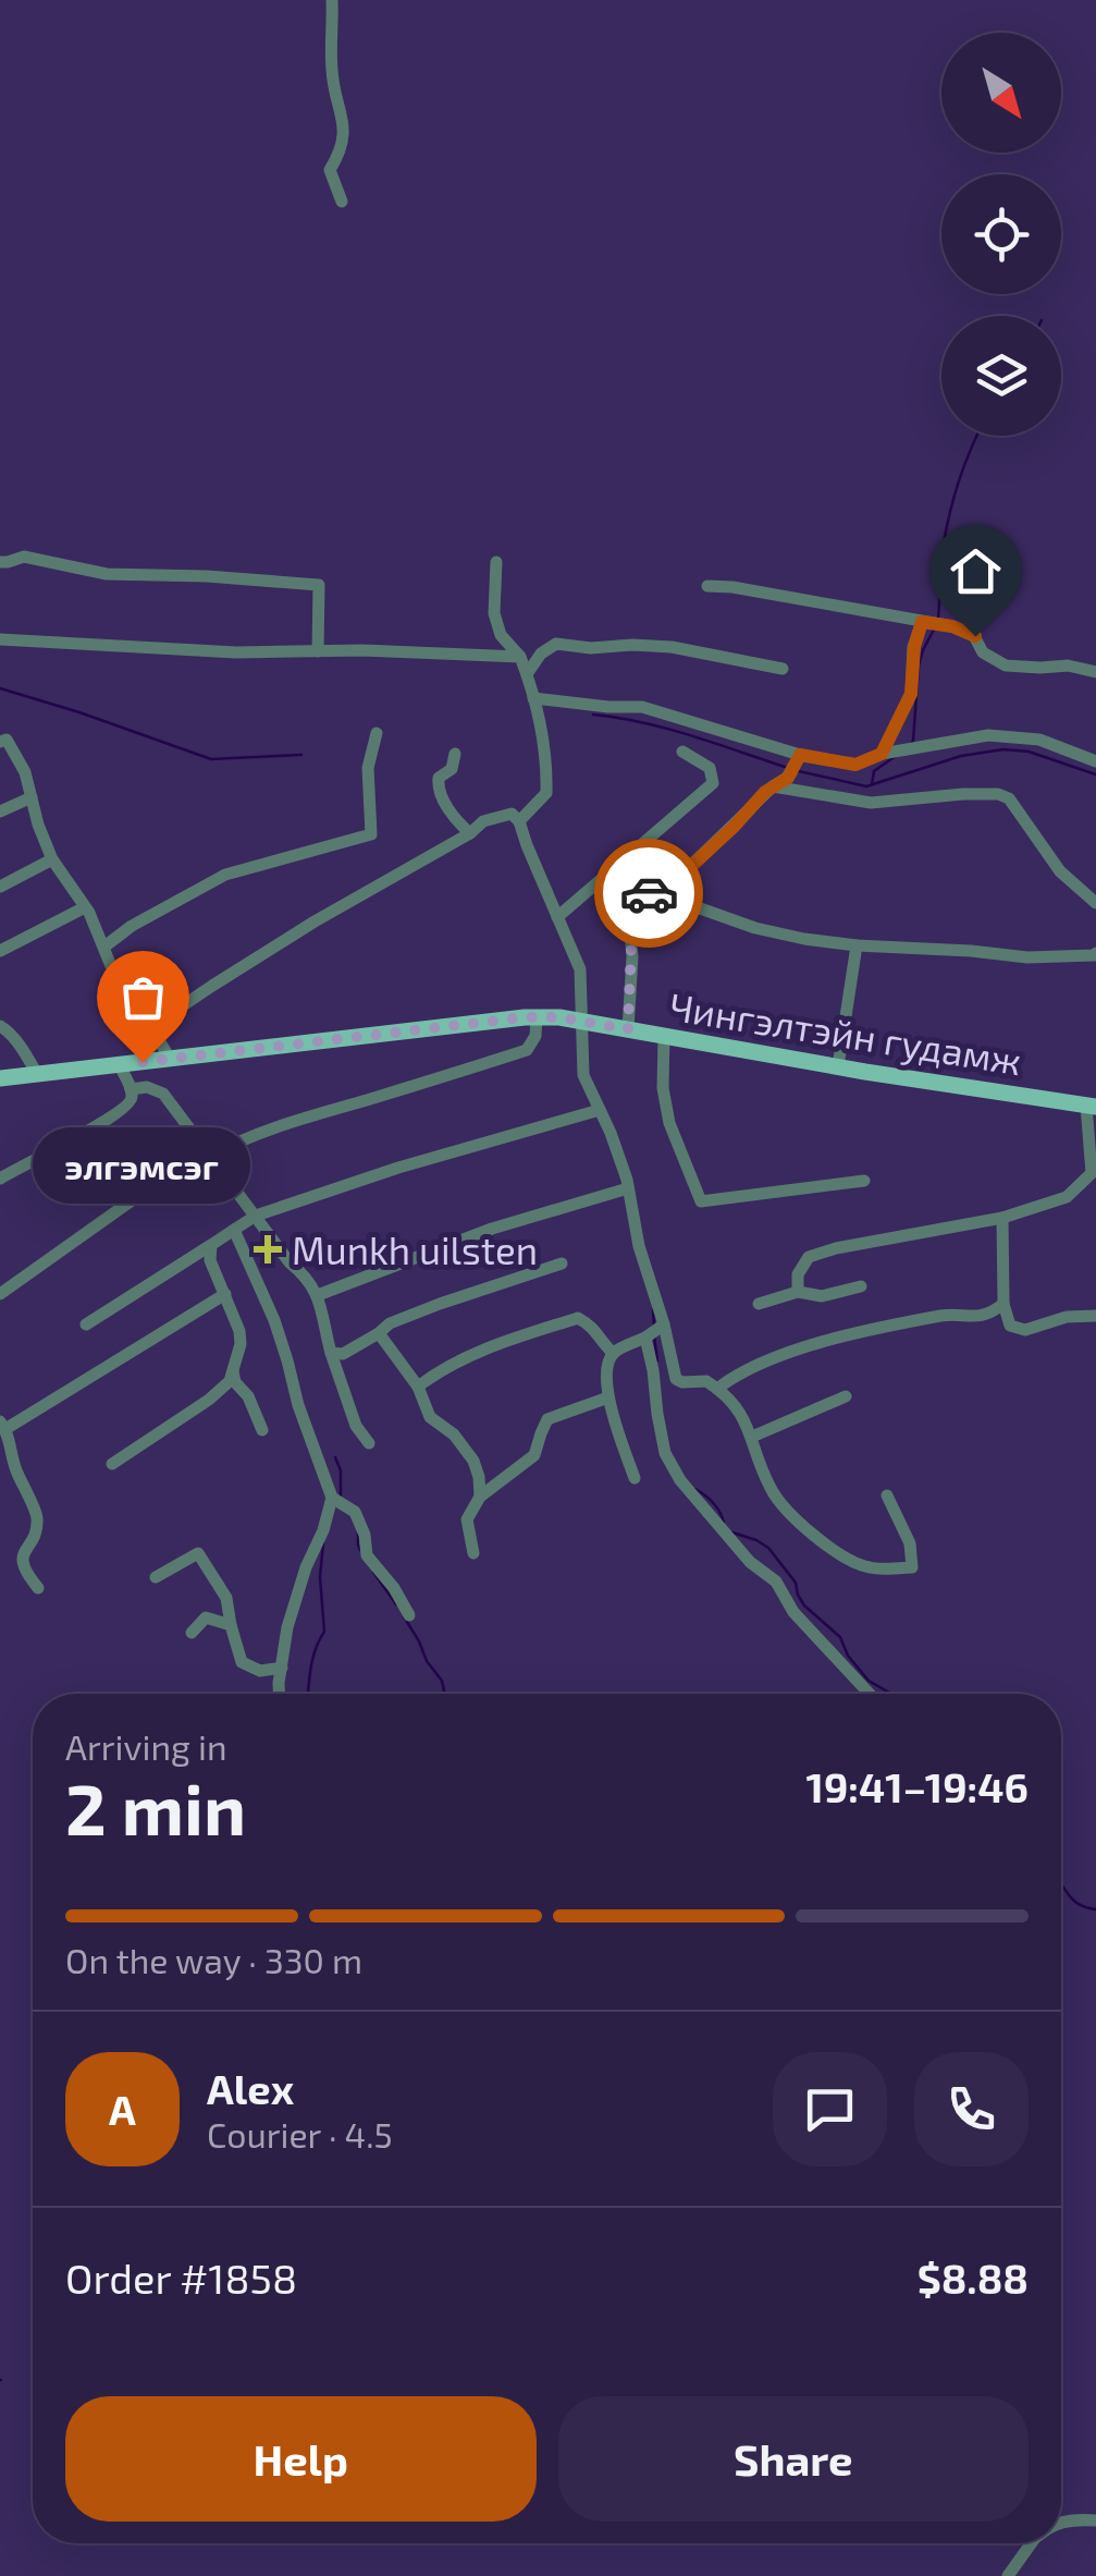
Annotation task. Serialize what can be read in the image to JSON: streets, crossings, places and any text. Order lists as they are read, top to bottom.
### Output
{
  "streets": {
    "main road": ["Чингэлтэйн гудамж"]
  },
  "places": {
    "other": ["элгэмсэг"],
    "health": ["Munkh uilsten"]
  },
  "north": "bottom right",
  "page": {
    "bubble": "элгэмсэг",
    "heading": ["2 min", "Arriving in", "19:41–19:46"],
    "panel": [
      "Alex",
      "Courier · 4.5",
      "Order #1858",
      "$8.88"
    ],
    "bar": "On the way · 330 m",
    "round": "A",
    "buttons": ["Help", "Share"]
  }
}
